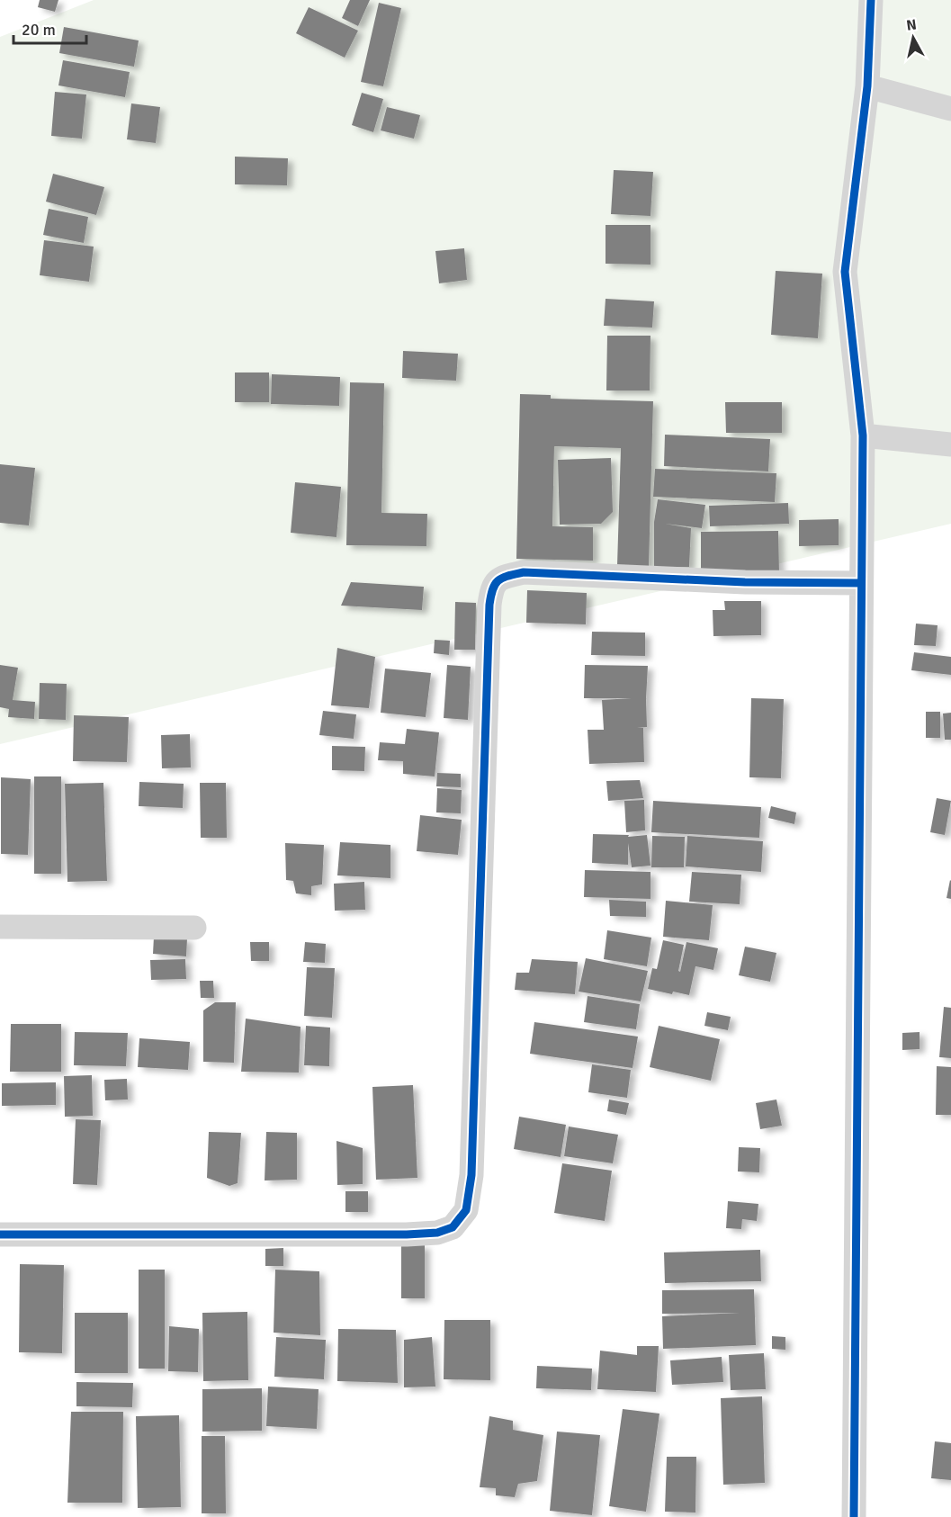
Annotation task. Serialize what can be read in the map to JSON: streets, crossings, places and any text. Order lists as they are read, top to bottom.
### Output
{
  "scale_bar": "20 m",
  "north": "top"
}
